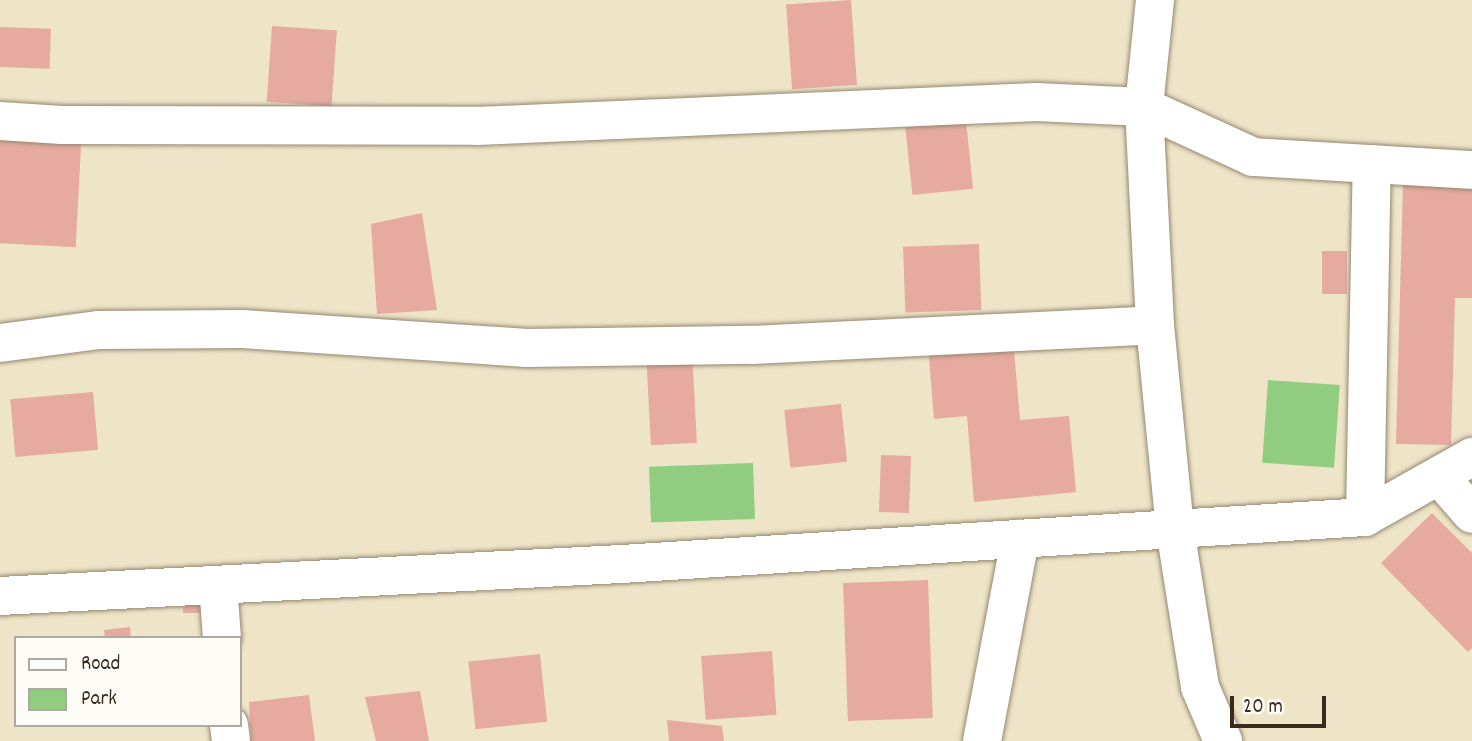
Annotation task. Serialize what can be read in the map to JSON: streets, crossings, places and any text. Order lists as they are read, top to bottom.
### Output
{
  "legend": ["Road", "Park"],
  "scale_bar": "20 m"
}
